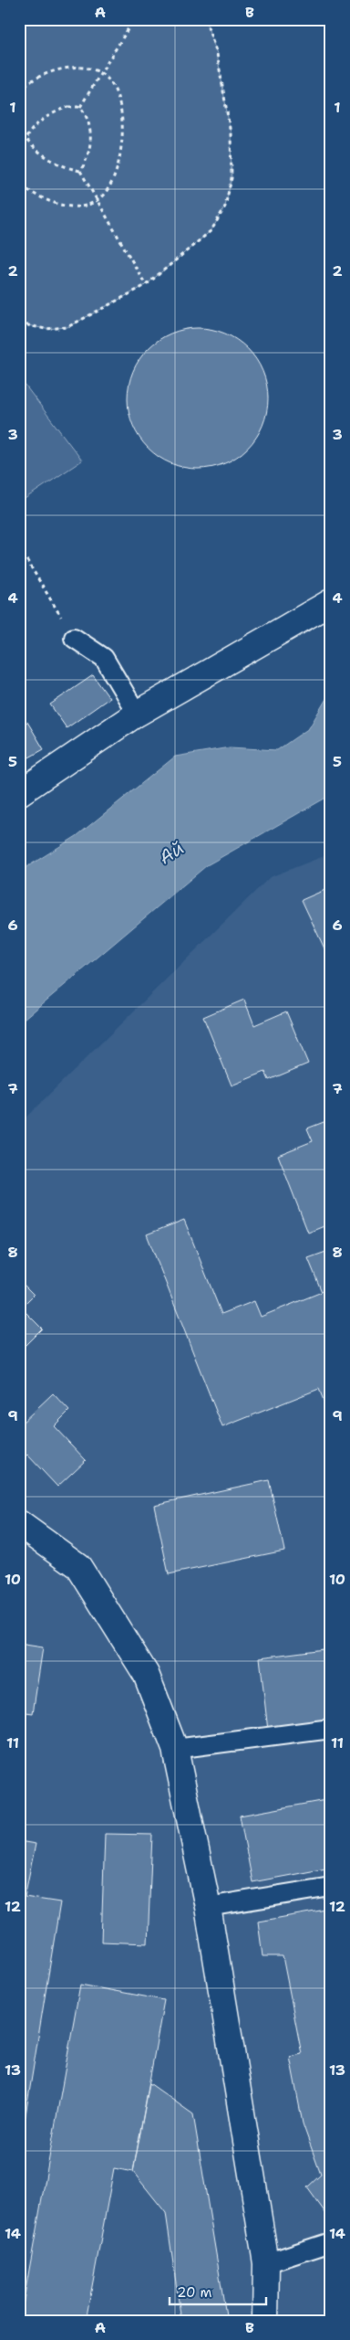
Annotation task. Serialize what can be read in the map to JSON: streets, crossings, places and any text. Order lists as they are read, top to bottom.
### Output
{
  "water": ["Ай"],
  "scale_bar": "20 m",
  "grid": {
    "columns": ["A", "B"],
    "rows": [
      "1",
      "2",
      "3",
      "4",
      "5",
      "6",
      "7",
      "8",
      "9",
      "10",
      "11",
      "12",
      "13",
      "14"
    ]
  }
}
